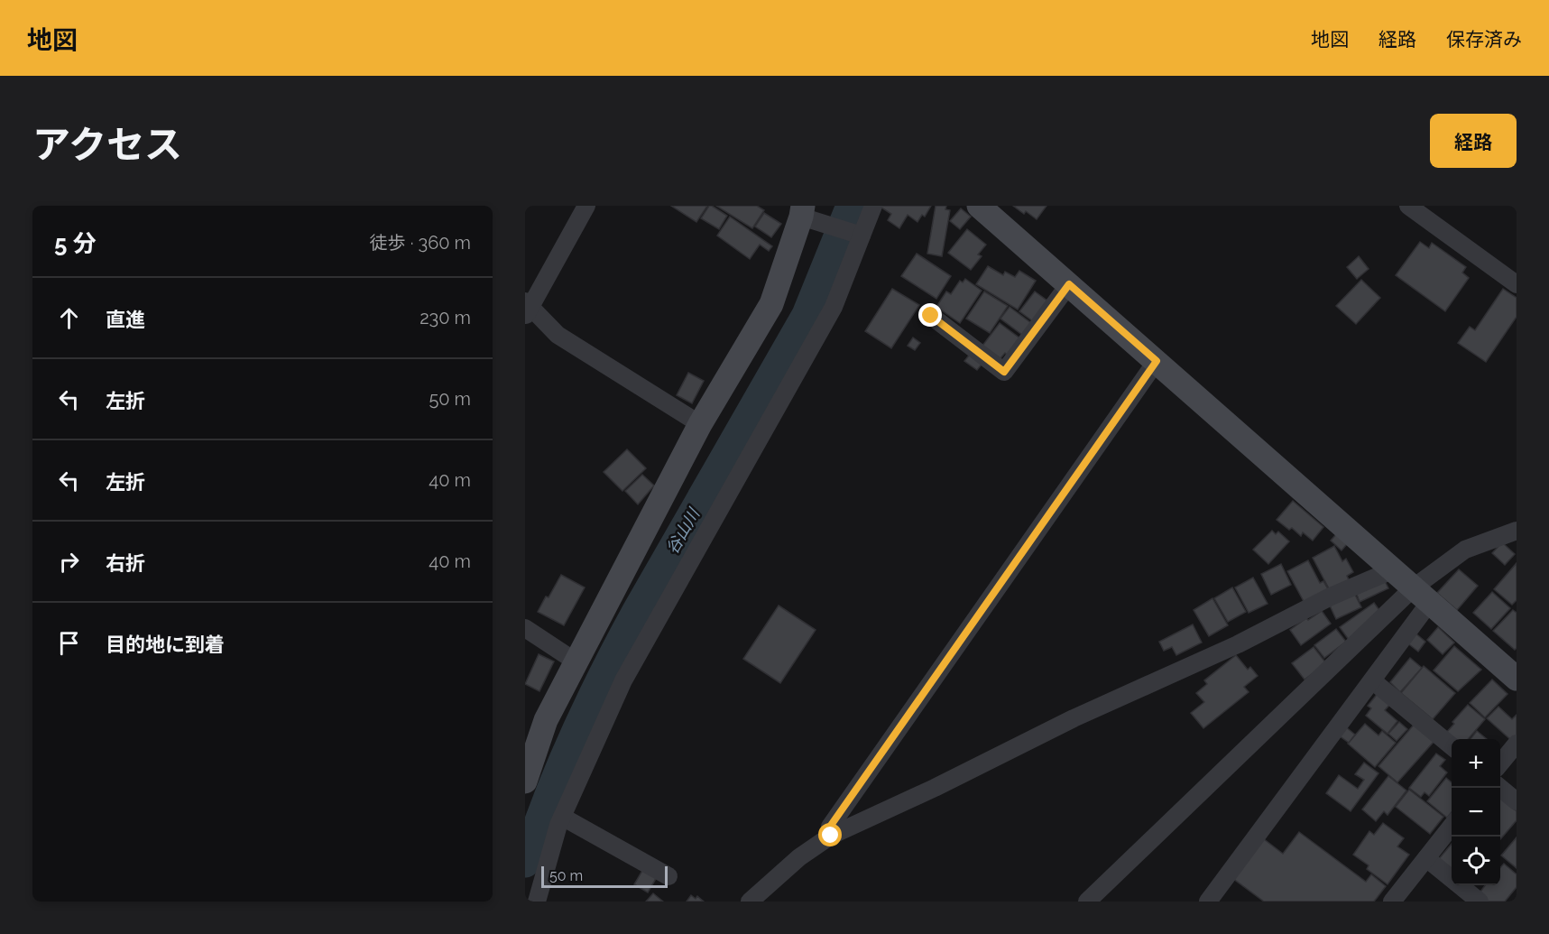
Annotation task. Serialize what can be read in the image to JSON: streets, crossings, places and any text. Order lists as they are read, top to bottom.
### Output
{
  "water": ["谷山川"],
  "scale_bar": "50 m",
  "page": {
    "header": "地図",
    "nav": ["地図", "経路", "保存済み"],
    "title": "アクセス",
    "buttons": "経路",
    "heading": ["5 分", "徒歩 · 360 m"],
    "list": [
      ["直進", "230 m"],
      ["左折", "50 m"],
      ["左折", "40 m"],
      ["右折", "40 m"],
      "目的地に到着"
    ],
    "map_buttons": ["+", "−"],
    "scale": "50 m"
  }
}
